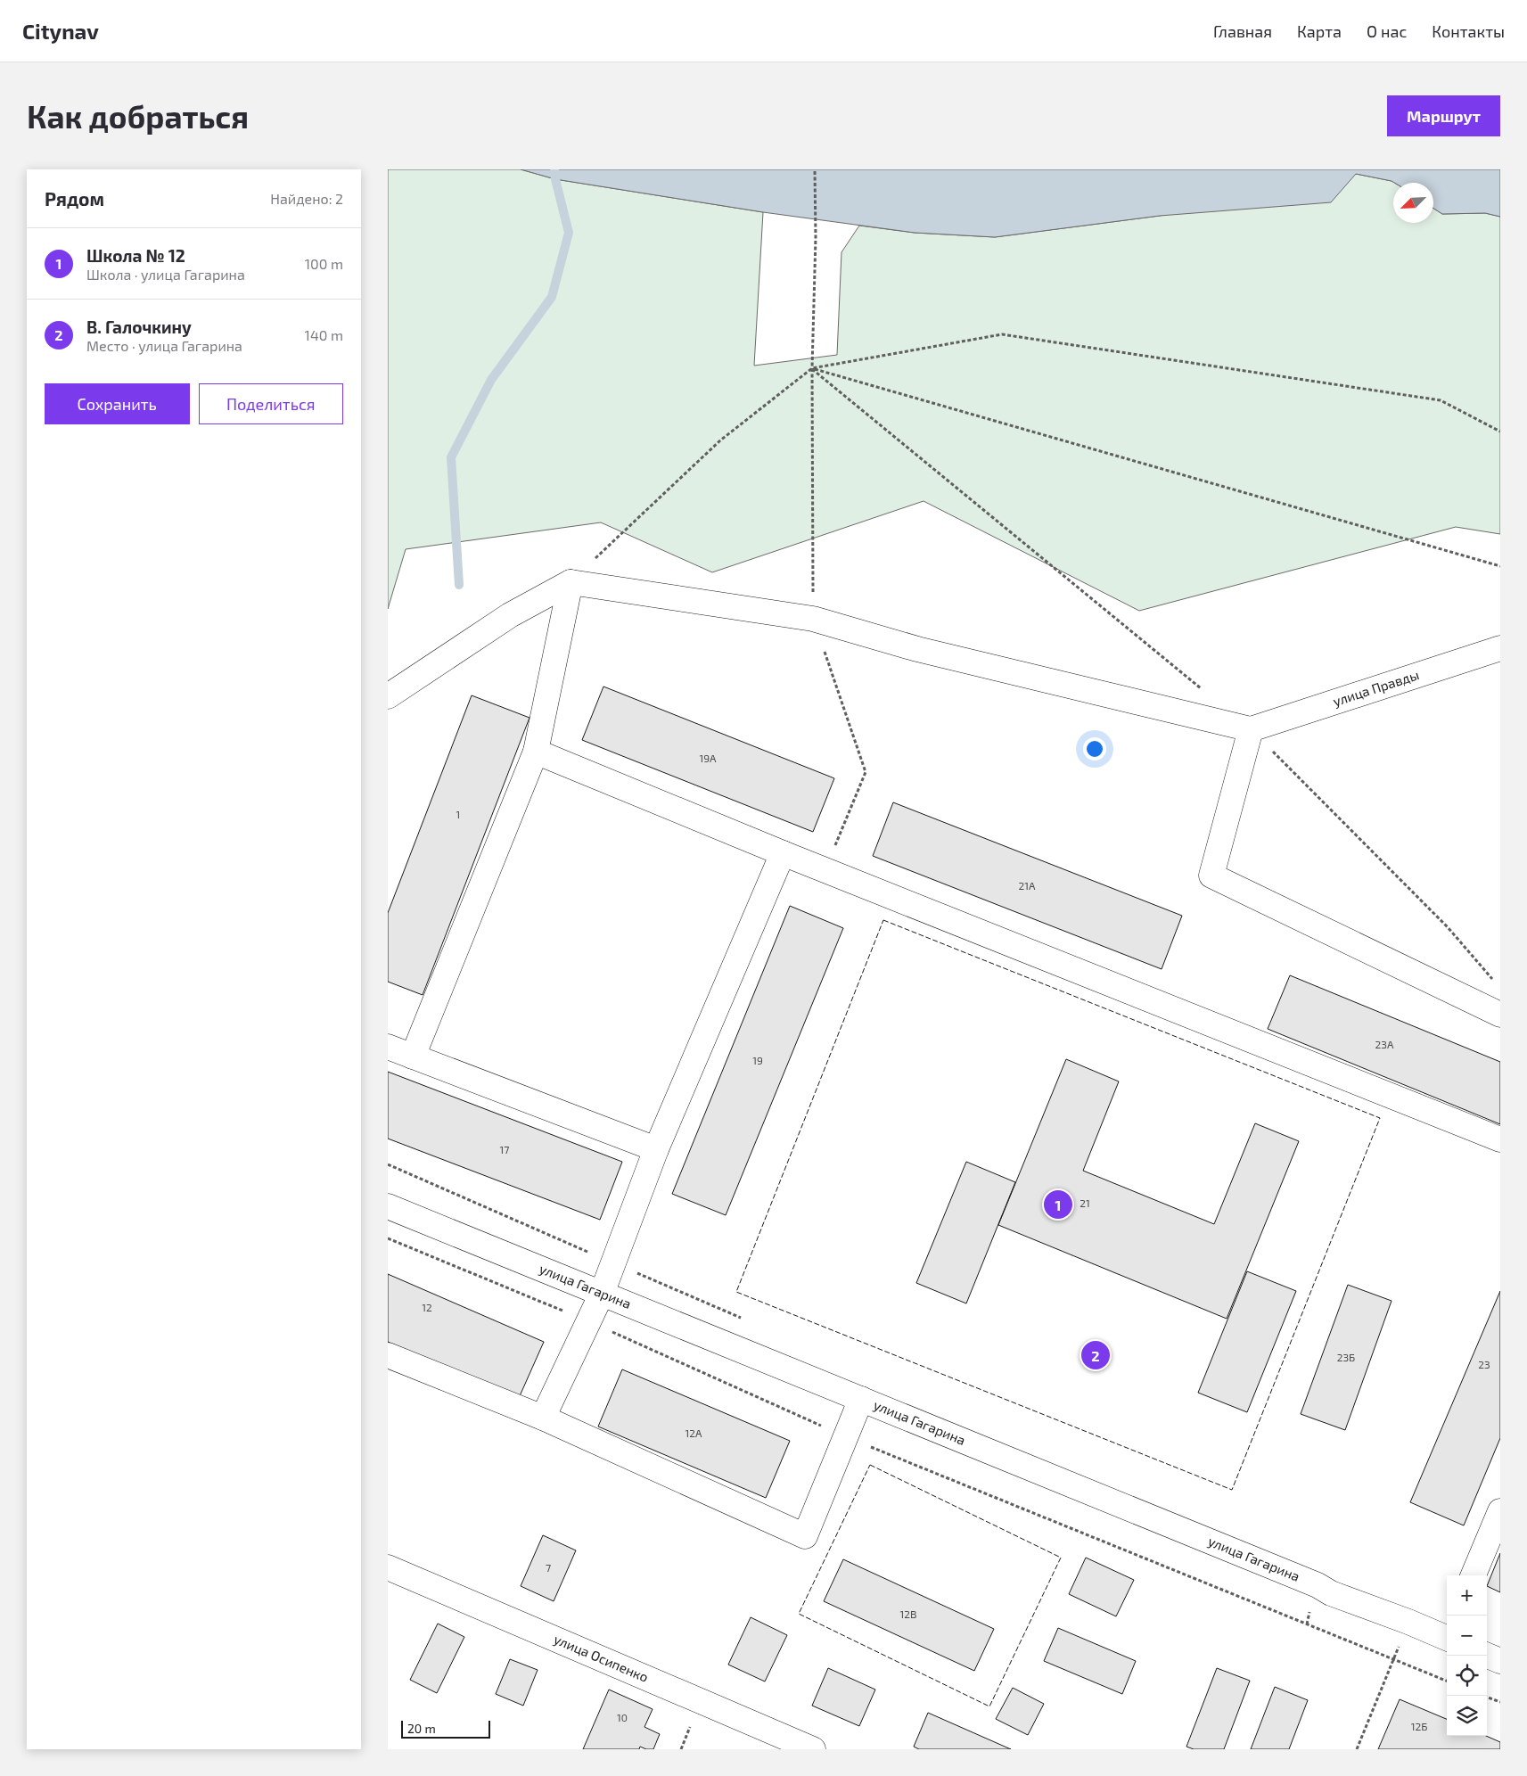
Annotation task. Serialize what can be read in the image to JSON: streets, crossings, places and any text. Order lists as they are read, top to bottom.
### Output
{
  "streets": {
    "main road": ["улица Правды", "улица Гагарина", "улица Осипенко"]
  },
  "house_numbers": [
    "19А",
    "1",
    "21А",
    "23А",
    "19",
    "17",
    "21",
    "12",
    "23Б",
    "23",
    "12А",
    "7",
    "12В",
    "10",
    "12Б"
  ],
  "scale_bar": "20 m",
  "north": "bottom left",
  "page": {
    "header": "Citynav",
    "nav": [
      "Главная",
      "Карта",
      "О нас",
      "Контакты"
    ],
    "buttons": [
      "Маршрут",
      ["Сохранить", "Поделиться"]
    ],
    "title": "Как добраться",
    "heading": ["Рядом", "Найдено: 2"],
    "list": [
      {
        "mark": "1",
        "name": "Школа № 12",
        "note": "Школа · улица Гагарина",
        "value": "100 m"
      },
      {
        "mark": "2",
        "name": "В. Галочкину",
        "note": "Место · улица Гагарина",
        "value": "140 m"
      }
    ],
    "pins": ["1", "2"],
    "map_buttons": ["+", "−"],
    "scale": "20 m"
  }
}
